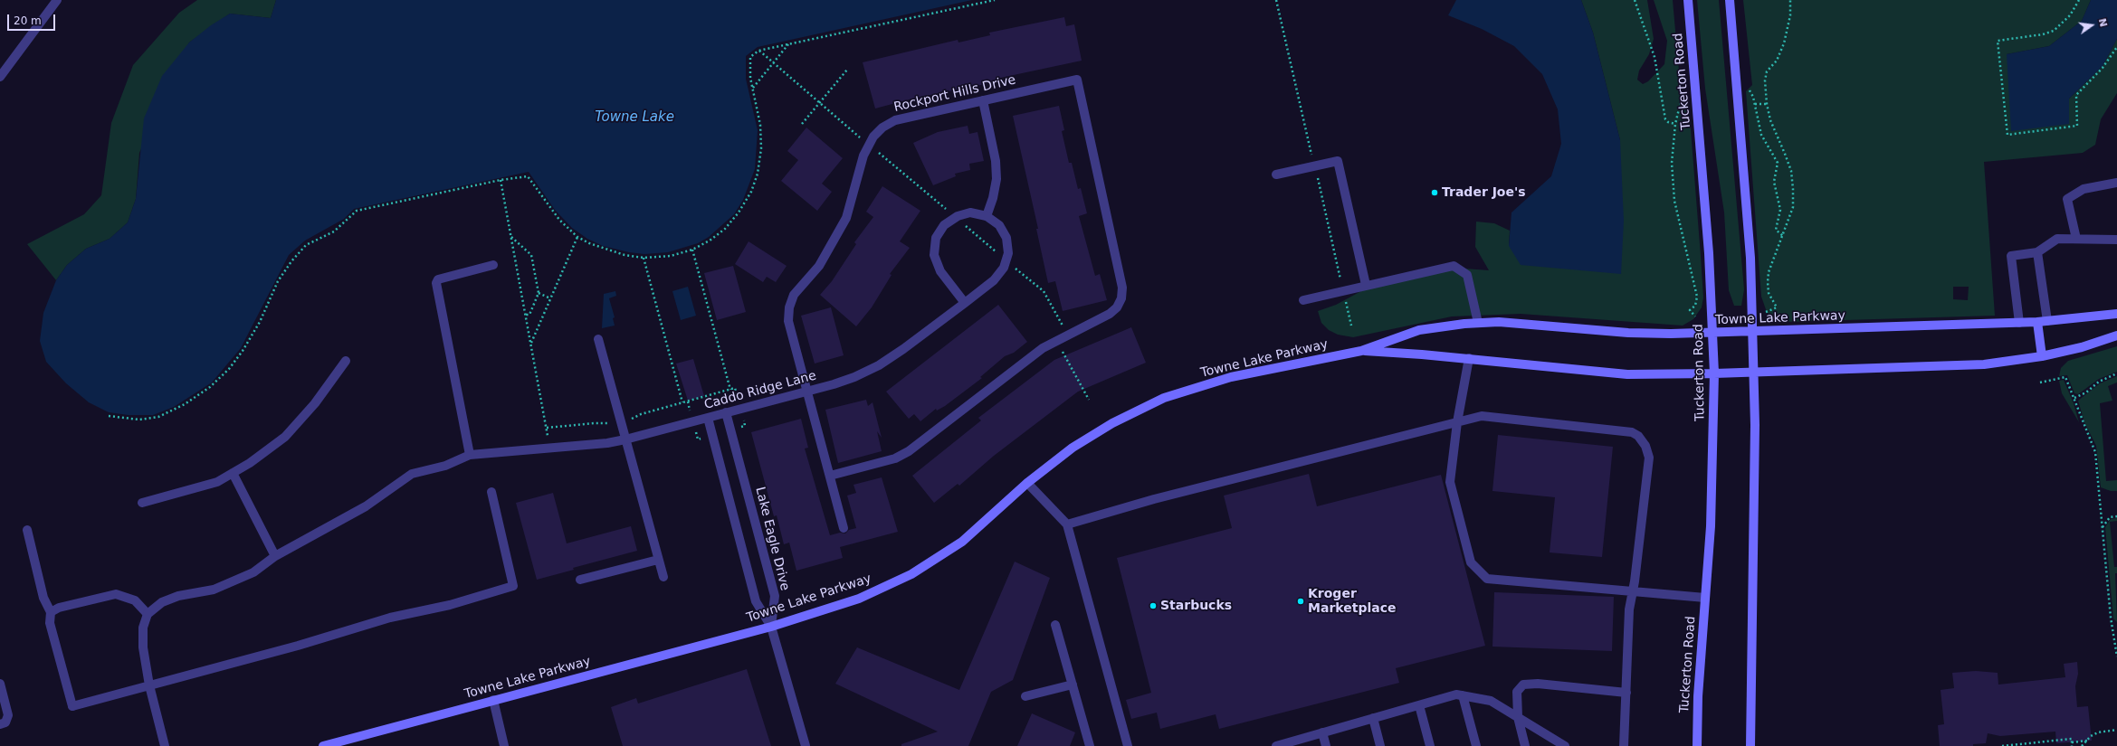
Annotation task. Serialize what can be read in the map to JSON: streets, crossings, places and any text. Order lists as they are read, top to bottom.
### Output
{
  "streets": {
    "street": [
      "Tuckerton Road",
      "Rockport Hills Drive",
      "Towne Lake Parkway",
      "Caddo Ridge Lane",
      "Lake Eagle Drive"
    ]
  },
  "crossings": [
    ["Tuckerton Road", "Towne Lake Parkway"],
    ["Rockport Hills Drive", "Caddo Ridge Lane"],
    ["Towne Lake Parkway", "Lake Eagle Drive"],
    ["Caddo Ridge Lane", "Lake Eagle Drive"]
  ],
  "water": ["Towne Lake"],
  "places": ["Trader Joe's", "Kroger Marketplace", "Starbucks"],
  "scale_bar": "20 m",
  "north": "right"
}
